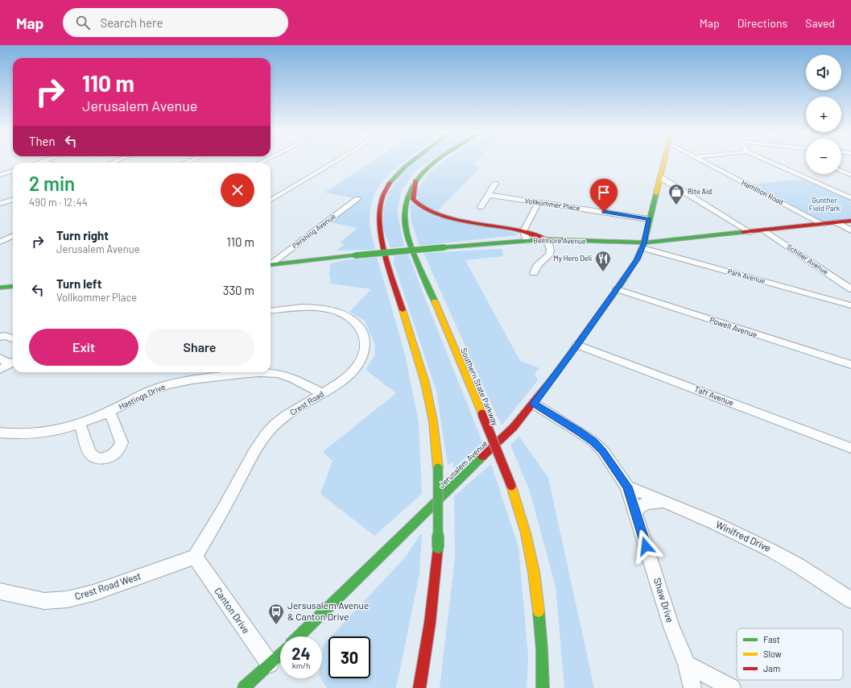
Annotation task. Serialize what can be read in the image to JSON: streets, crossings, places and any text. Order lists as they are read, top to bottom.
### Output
{
  "streets": {
    "main road": ["Bellmore Avenue", "Southern State Parkway", "Jerusalem Avenue"],
    "street": [
      "Hamilton Road",
      "Vollkommer Place",
      "Pershing Avenue",
      "Schiller Avenue",
      "Park Avenue",
      "Powell Avenue",
      "Taft Avenue",
      "Hastings Drive",
      "Crest Road",
      "Winifred Drive",
      "Crest Road West",
      "Shaw Drive",
      "Canton Drive"
    ]
  },
  "crossings": [
    ["Hamilton Road", "Bellmore Avenue"],
    ["Vollkommer Place", "Jerusalem Avenue"],
    ["Bellmore Avenue", "Schiller Avenue"],
    ["Bellmore Avenue", "Park Avenue"],
    ["Bellmore Avenue", "Jerusalem Avenue"],
    ["Park Avenue", "Jerusalem Avenue"],
    ["Powell Avenue", "Jerusalem Avenue"],
    ["Taft Avenue", "Jerusalem Avenue"],
    ["Hastings Drive", "Crest Road"],
    ["Crest Road", "Crest Road West"],
    ["Crest Road", "Canton Drive"],
    ["Jerusalem Avenue", "Shaw Drive"],
    ["Winifred Drive", "Shaw Drive"],
    ["Crest Road West", "Canton Drive"]
  ],
  "parks": ["Gunther Field Park"],
  "places": {
    "shop": ["Rite Aid"],
    "restaurant": ["My Hero Deli"],
    "bus stop": ["Jersusalem Avenue & Canton Drive"]
  },
  "legend": ["Fast", "Slow", "Jam"],
  "page": {
    "header": "Map",
    "search": "Search here",
    "nav": ["Map", "Directions", "Saved"],
    "map_buttons": ["+", "−"],
    "turn": ["110 m", "Jerusalem Avenue"],
    "then": "Then",
    "heading": ["2 min", "490 m · 12:44"],
    "list": [
      {
        "name": "Turn right",
        "note": "Jerusalem Avenue",
        "value": "110 m"
      },
      {
        "name": "Turn left",
        "note": "Vollkommer Place",
        "value": "330 m"
      }
    ],
    "buttons": ["Exit", "Share"],
    "speed": "24 km/h",
    "limit": "30"
  }
}
